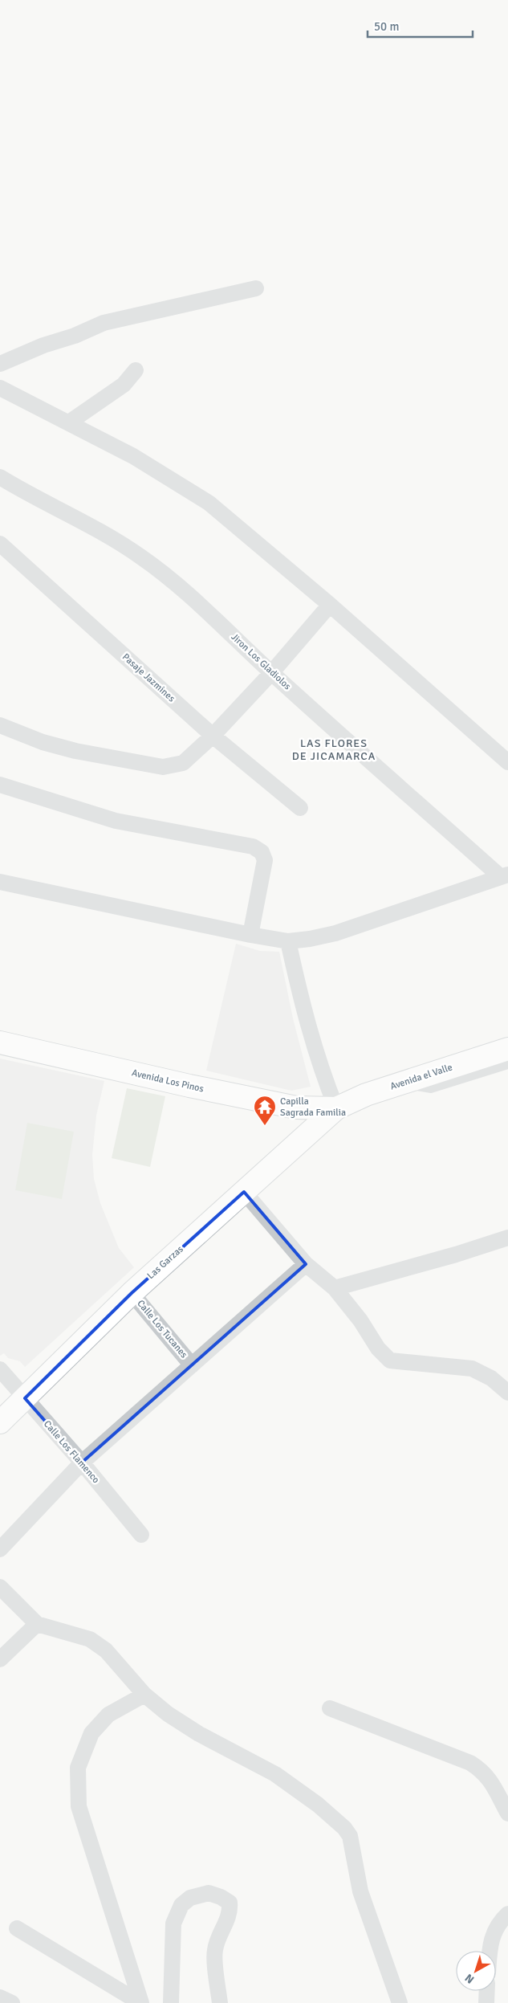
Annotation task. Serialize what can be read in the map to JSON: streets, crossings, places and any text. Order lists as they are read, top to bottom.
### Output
{
  "streets": {
    "street": [
      "Jiron Los Gladiolos",
      "Pasaje Jazmines",
      "Avenida el Valle",
      "Avenida Los Pinos",
      "Las Garzas",
      "Calle Los Tucanes",
      "Calle Los Flamenco"
    ]
  },
  "crossings": [
    ["Avenida el Valle", "Avenida Los Pinos"],
    ["Avenida el Valle", "Las Garzas"],
    ["Avenida Los Pinos", "Las Garzas"],
    ["Las Garzas", "Calle Los Tucanes"],
    ["Las Garzas", "Calle Los Flamenco"]
  ],
  "districts": ["LAS FLORES DE JICAMARCA"],
  "places": {
    "temple": ["Capilla Sagrada Familia"]
  },
  "scale_bar": "50 m",
  "north": "bottom left"
}
